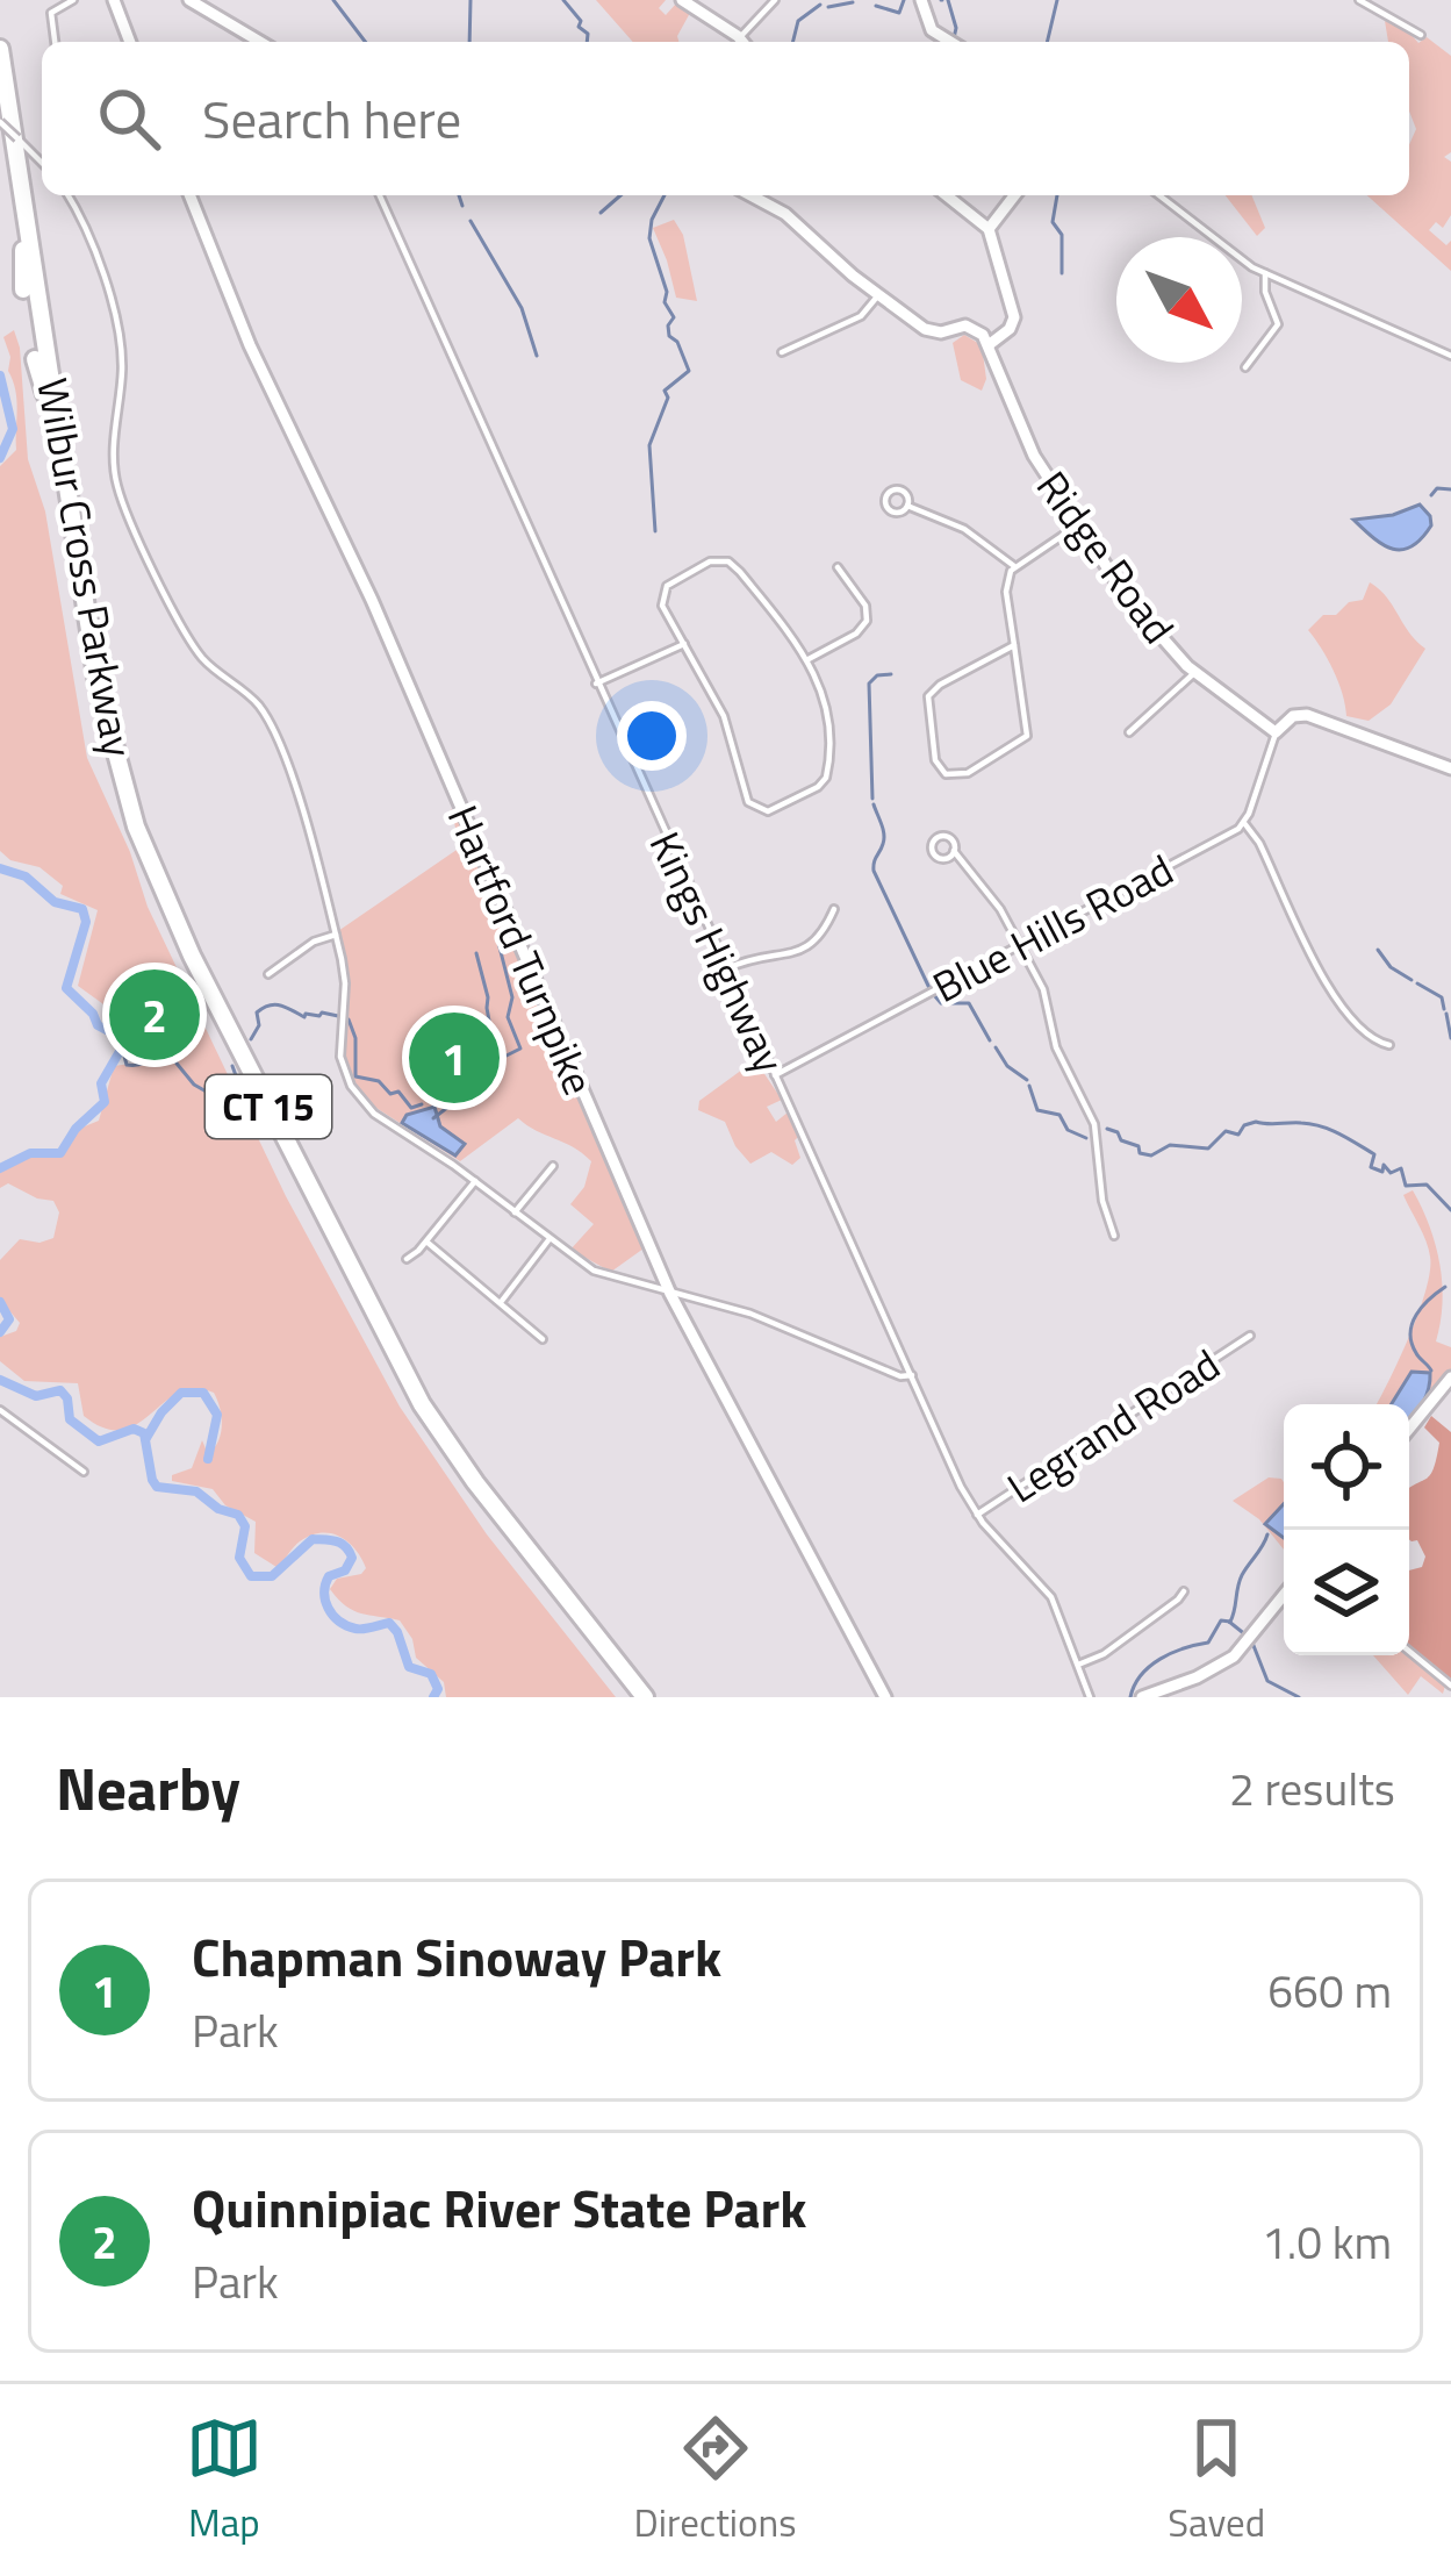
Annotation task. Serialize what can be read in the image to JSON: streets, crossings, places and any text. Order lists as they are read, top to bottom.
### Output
{
  "streets": {
    "highway": ["Wilbur Cross Parkway", "CT 15"],
    "main road": ["Ridge Road", "Hartford Turnpike"],
    "street": ["Blue Hills Road", "Kings Highway", "Legrand Road"]
  },
  "crossings": [
    ["Blue Hills Road", "Kings Highway"],
    ["Kings Highway", "Legrand Road"]
  ],
  "north": "bottom right",
  "page": {
    "search": "Search here",
    "pins": ["2", "1"],
    "heading": ["Nearby", "2 results"],
    "list": [
      {
        "mark": "1",
        "name": "Chapman Sinoway Park",
        "note": "Park",
        "value": "660 m"
      },
      {
        "mark": "2",
        "name": "Quinnipiac River State Park",
        "note": "Park",
        "value": "1.0 km"
      }
    ],
    "nav": ["Map", "Directions", "Saved"]
  }
}
